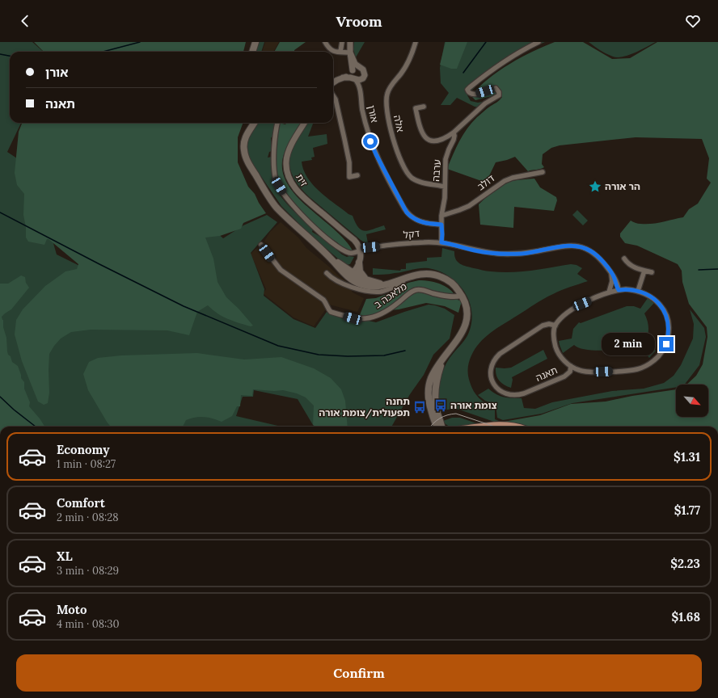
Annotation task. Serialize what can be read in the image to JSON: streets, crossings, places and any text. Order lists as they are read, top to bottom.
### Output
{
  "streets": {
    "street": [
      "אורן",
      "אלה",
      "ערבה",
      "זית",
      "דולב",
      "דקל",
      "מלאכה ב",
      "תאנה"
    ]
  },
  "crossings": [
    ["אורן", "ערבה"],
    ["אלה", "ערבה"],
    ["ערבה", "דולב"],
    ["ערבה", "דקל"],
    ["זית", "דקל"],
    ["דקל", "תאנה"]
  ],
  "places": {
    "place": ["הר אורה"],
    "bus stop": ["צומת אורה", "תחנה תפעולית/צומת אורה"]
  },
  "north": "bottom right",
  "page": {
    "header": "Vroom",
    "banner": ["אורן", "תאנה"],
    "bubble": "2 min",
    "list": [
      {
        "name": "Economy",
        "note": "1 min · 08:27",
        "value": "$1.31"
      },
      {
        "name": "Comfort",
        "note": "2 min · 08:28",
        "value": "$1.77"
      },
      {
        "name": "XL",
        "note": "3 min · 08:29",
        "value": "$2.23"
      },
      {
        "name": "Moto",
        "note": "4 min · 08:30",
        "value": "$1.68"
      }
    ],
    "buttons": "Confirm"
  }
}
